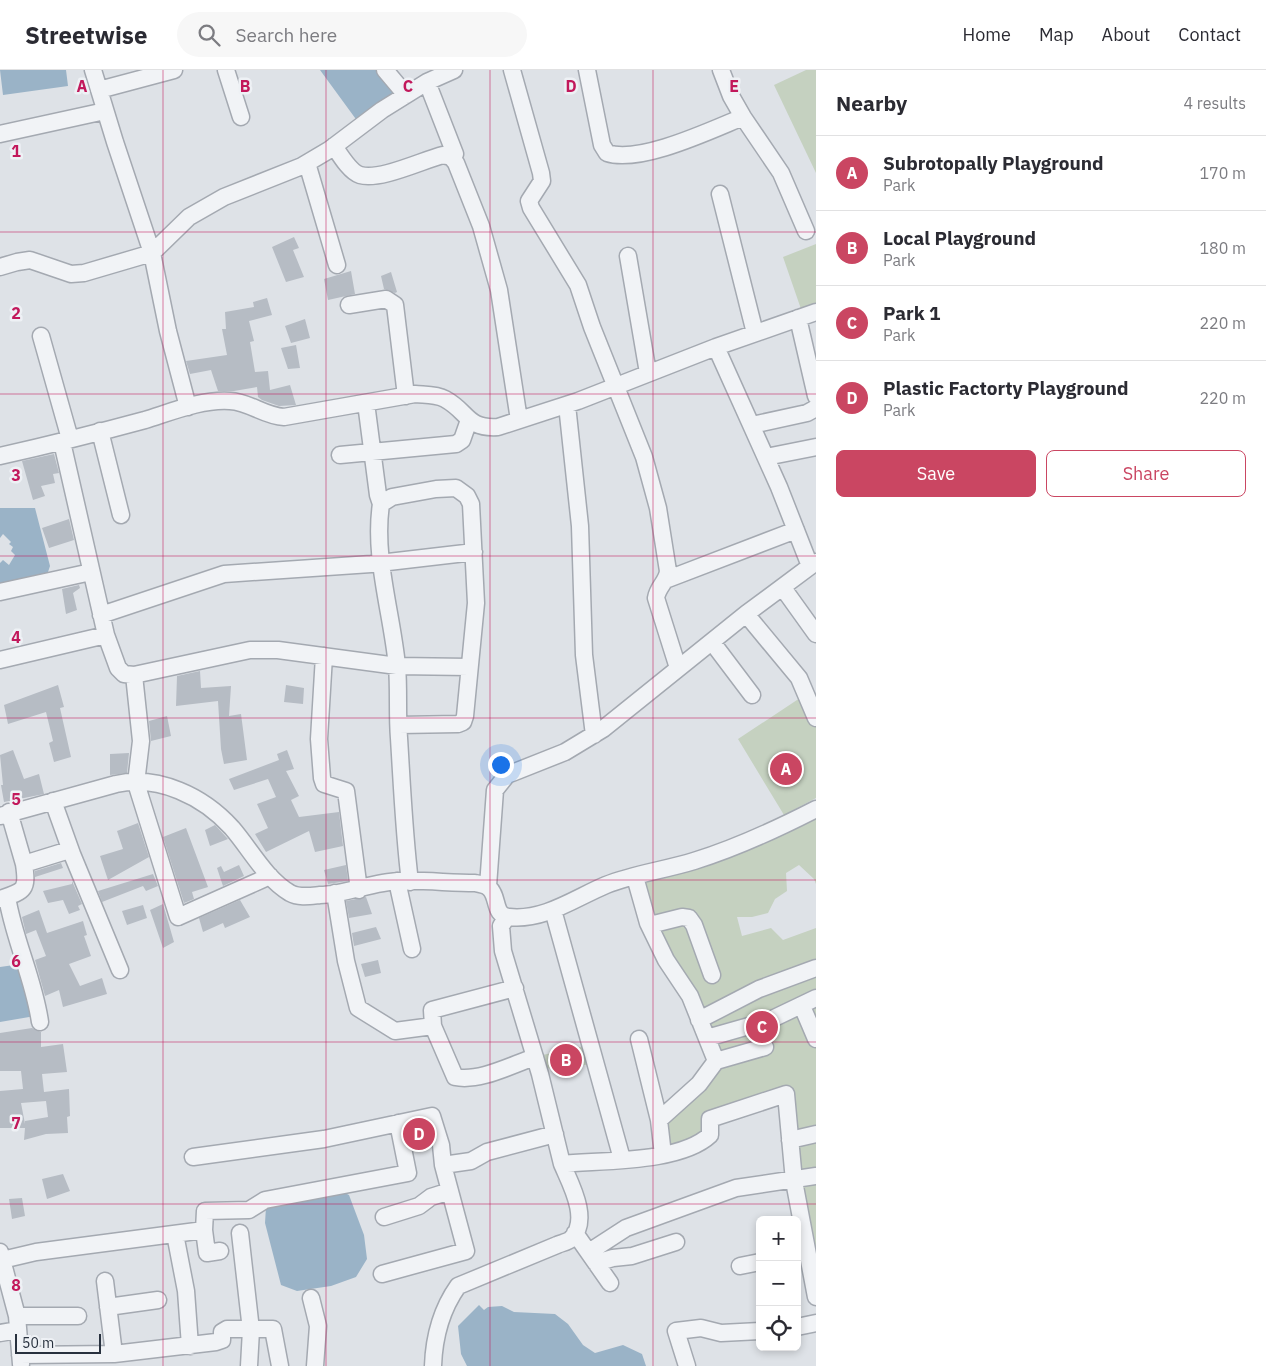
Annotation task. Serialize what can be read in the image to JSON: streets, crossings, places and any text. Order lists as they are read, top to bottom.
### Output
{
  "scale_bar": "50 m",
  "page": {
    "header": "Streetwise",
    "search": "Search here",
    "nav": [
      "Home",
      "Map",
      "About",
      "Contact"
    ],
    "heading": ["Nearby", "4 results"],
    "list": [
      {
        "mark": "A",
        "name": "Subrotopally Playground",
        "note": "Park",
        "value": "170 m"
      },
      {
        "mark": "B",
        "name": "Local Playground",
        "note": "Park",
        "value": "180 m"
      },
      {
        "mark": "C",
        "name": "Park 1",
        "note": "Park",
        "value": "220 m"
      },
      {
        "mark": "D",
        "name": "Plastic Factorty Playground",
        "note": "Park",
        "value": "220 m"
      }
    ],
    "buttons": ["Save", "Share"],
    "pins": [
      "A",
      "C",
      "B",
      "D"
    ],
    "map_buttons": ["+", "−"],
    "scale": "50 m"
  },
  "grid": {
    "columns": [
      "A",
      "B",
      "C",
      "D",
      "E"
    ],
    "rows": [
      "1",
      "2",
      "3",
      "4",
      "5",
      "6",
      "7",
      "8"
    ]
  }
}
